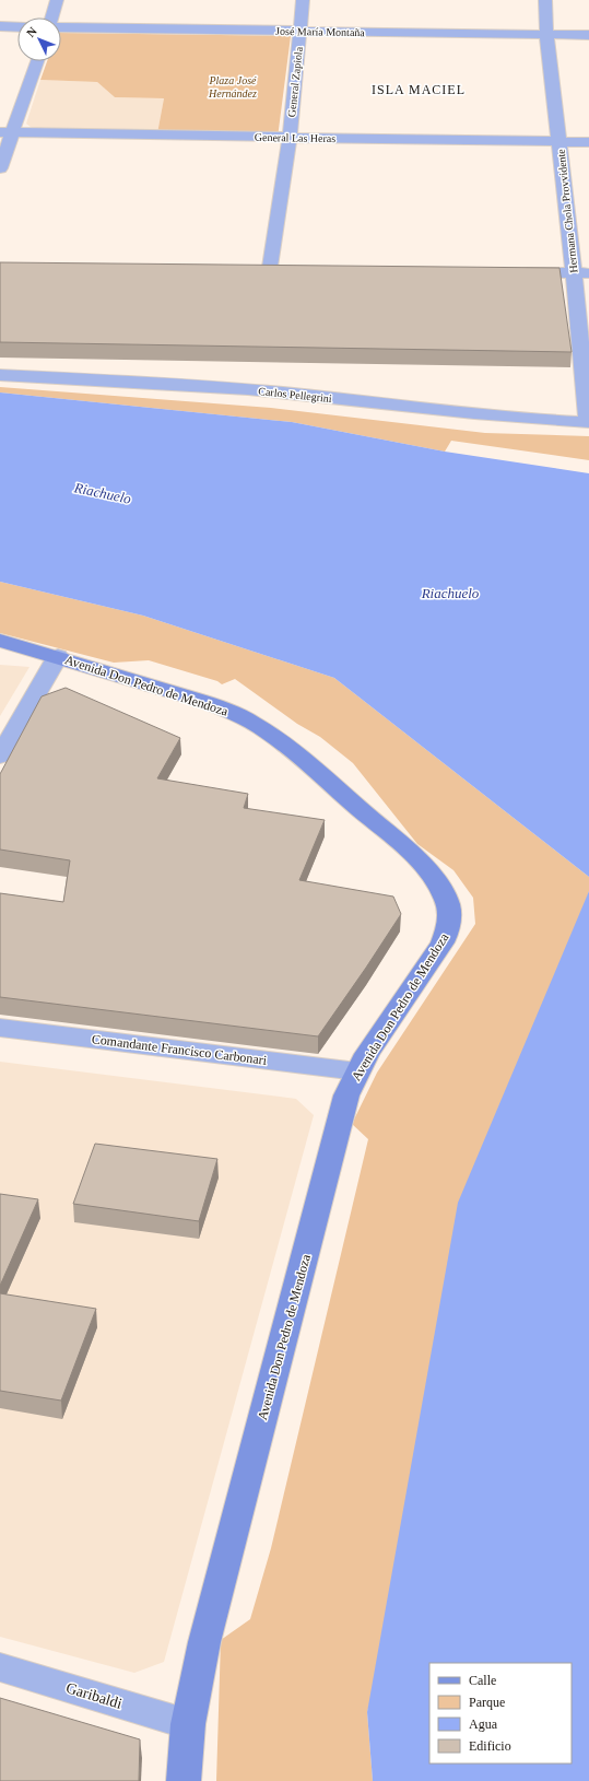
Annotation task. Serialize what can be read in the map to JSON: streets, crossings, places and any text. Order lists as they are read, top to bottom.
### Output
{
  "streets": {
    "main road": ["Avenida Don Pedro de Mendoza"],
    "street": [
      "José María Montaña",
      "General Zapiola",
      "General Las Heras",
      "Hermana Chola Provvidente",
      "Carlos Pellegrini",
      "Comandante Francisco Carbonari",
      "Garibaldi"
    ]
  },
  "crossings": [
    ["José María Montaña", "General Zapiola"],
    ["José María Montaña", "Hermana Chola Provvidente"],
    ["General Zapiola", "General Las Heras"],
    ["General Las Heras", "Hermana Chola Provvidente"],
    ["Hermana Chola Provvidente", "Carlos Pellegrini"],
    ["Avenida Don Pedro de Mendoza", "Comandante Francisco Carbonari"],
    ["Avenida Don Pedro de Mendoza", "Garibaldi"]
  ],
  "districts": ["ISLA MACIEL"],
  "water": ["Riachuelo"],
  "parks": ["Plaza José Hernández"],
  "legend": [
    "Calle",
    "Parque",
    "Agua",
    "Edificio"
  ],
  "north": "top left"
}
